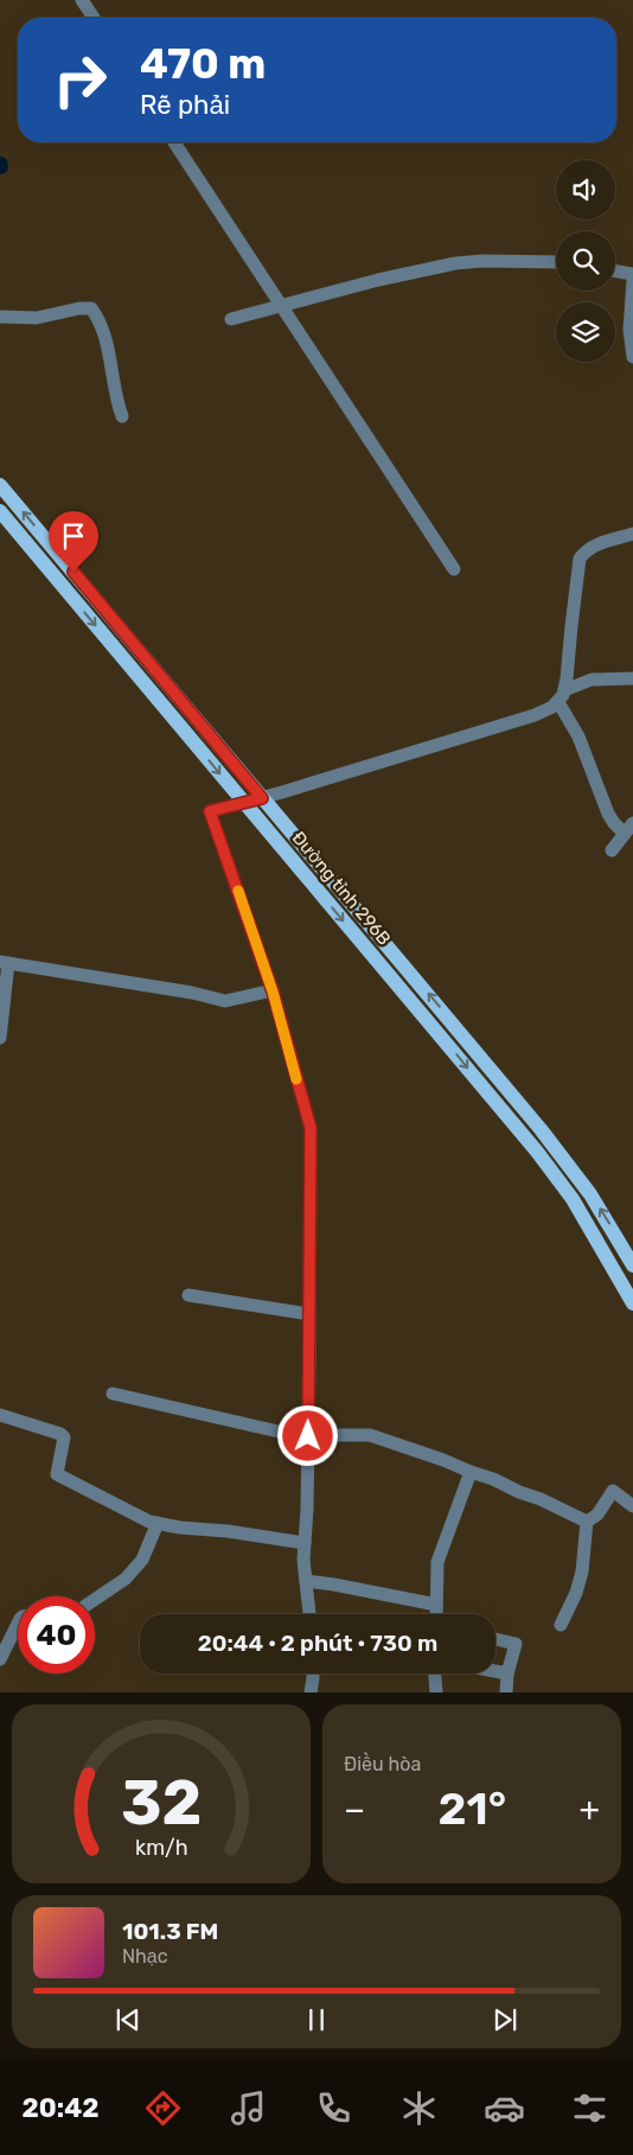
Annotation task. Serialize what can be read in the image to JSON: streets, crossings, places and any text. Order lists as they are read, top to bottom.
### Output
{
  "streets": {
    "main road": ["Đường tỉnh 296B"]
  },
  "page": {
    "turn": ["470 m", "Rẽ phải"],
    "limit": "40",
    "trip": "20:44 · 2 phút · 730 m",
    "tile": "Điều hòa",
    "heat": ["−", "21°", "+"],
    "song": ["101.3 FM", "Nhạc"],
    "tabs": "20:42",
    "gauge": ["32", "km/h"]
  }
}
